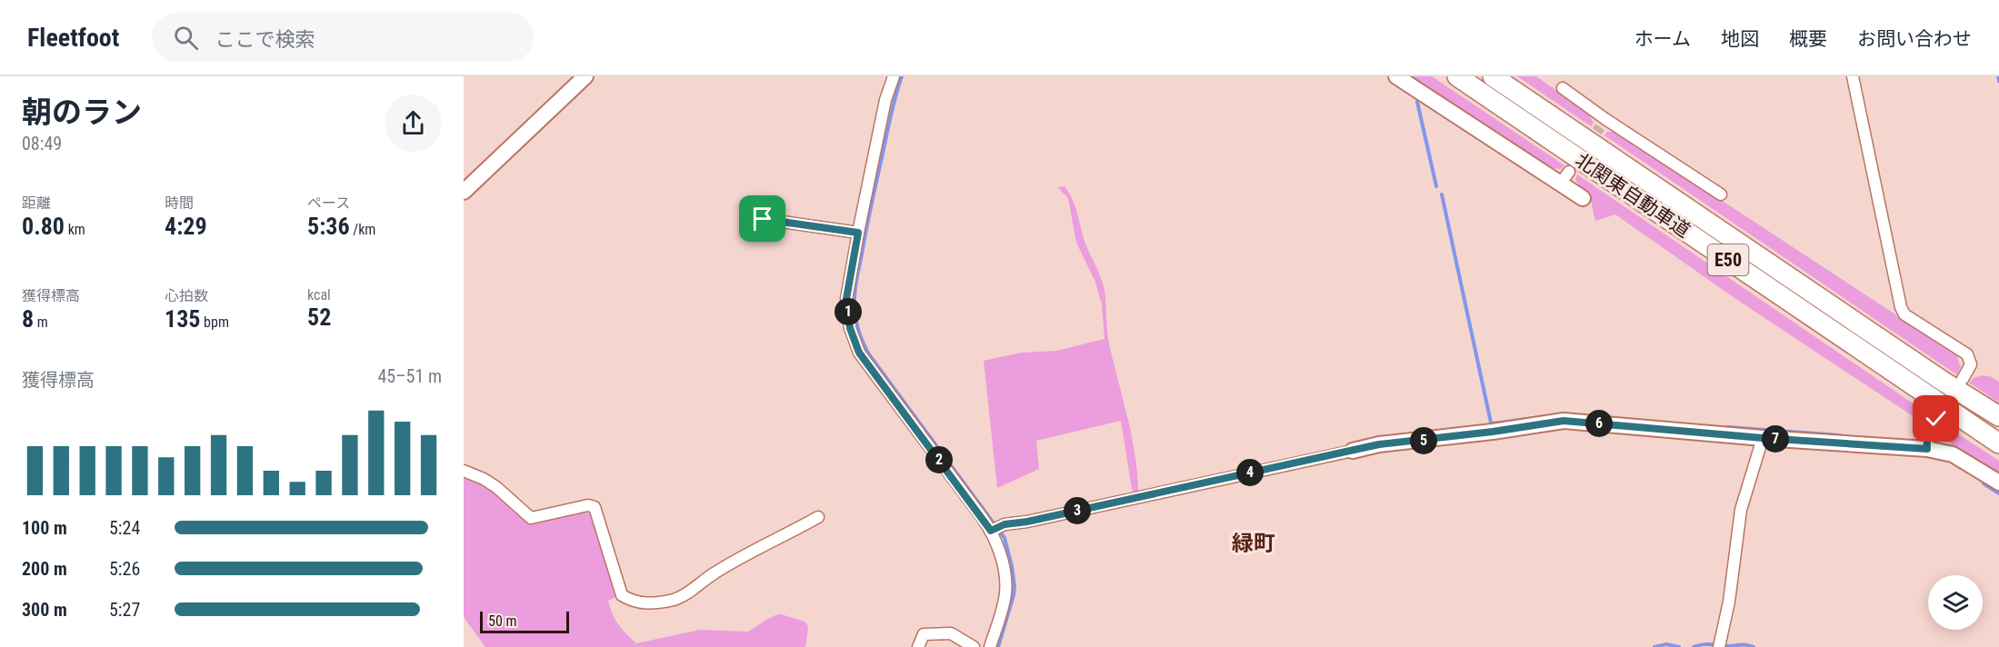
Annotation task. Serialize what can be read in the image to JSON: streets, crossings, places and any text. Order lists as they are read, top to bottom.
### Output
{
  "streets": {
    "highway": ["北関東自動車道", "E50"]
  },
  "districts": ["緑町"],
  "scale_bar": "50 m",
  "page": {
    "header": "Fleetfoot",
    "search": "ここで検索",
    "nav": [
      "ホーム",
      "地図",
      "概要",
      "お問い合わせ"
    ],
    "heading": ["朝のラン", "08:49"],
    "stats": [
      ["距離", "0.80 km"],
      ["時間", "4:29"],
      ["ペース", "5:36 /km"],
      ["獲得標高", "8 m"],
      ["心拍数", "135 bpm"],
      ["kcal", "52"]
    ],
    "pins": [
      "1",
      "6",
      "7",
      "5",
      "2",
      "4",
      "3"
    ],
    "chart": ["獲得標高", "45–51 m"],
    "list": [
      {
        "name": "100 m",
        "note": "5:24"
      },
      {
        "name": "200 m",
        "note": "5:26"
      },
      {
        "name": "300 m",
        "note": "5:27"
      }
    ],
    "scale": "50 m"
  }
}
